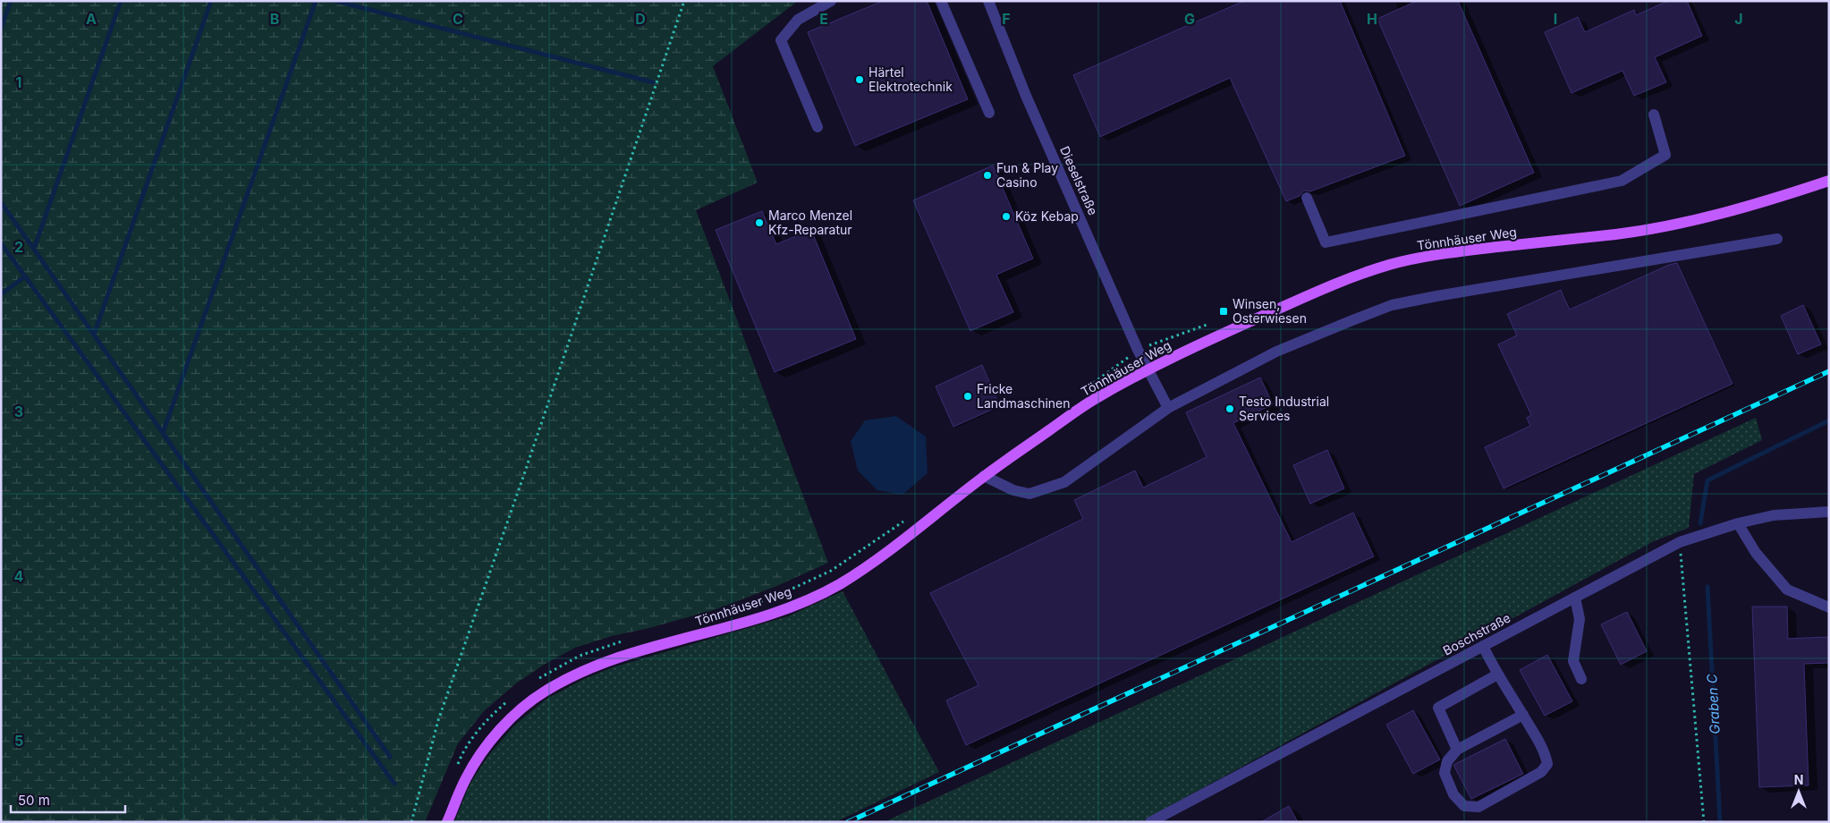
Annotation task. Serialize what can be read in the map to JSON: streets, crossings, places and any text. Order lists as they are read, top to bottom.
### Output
{
  "streets": {
    "main road": ["Tönnhäuser Weg"],
    "street": ["Dieselstraße", "Boschstraße"]
  },
  "crossings": [
    ["Dieselstraße", "Tönnhäuser Weg"]
  ],
  "water": ["Graben C"],
  "places": {
    "other": [
      "Härtel Elektrotechnik",
      "Fun & Play Casino",
      "Köz Kebap",
      "Marco Menzel Kfz-Reparatur",
      "Fricke Landmaschinen",
      "Testo Industrial Services"
    ],
    "transit": ["Winsen, Osterwiesen"]
  },
  "scale_bar": "50 m",
  "north": "top",
  "grid": {
    "columns": [
      "A",
      "B",
      "C",
      "D",
      "E",
      "F",
      "G",
      "H",
      "I",
      "J"
    ],
    "rows": [
      "1",
      "2",
      "3",
      "4",
      "5"
    ]
  }
}
